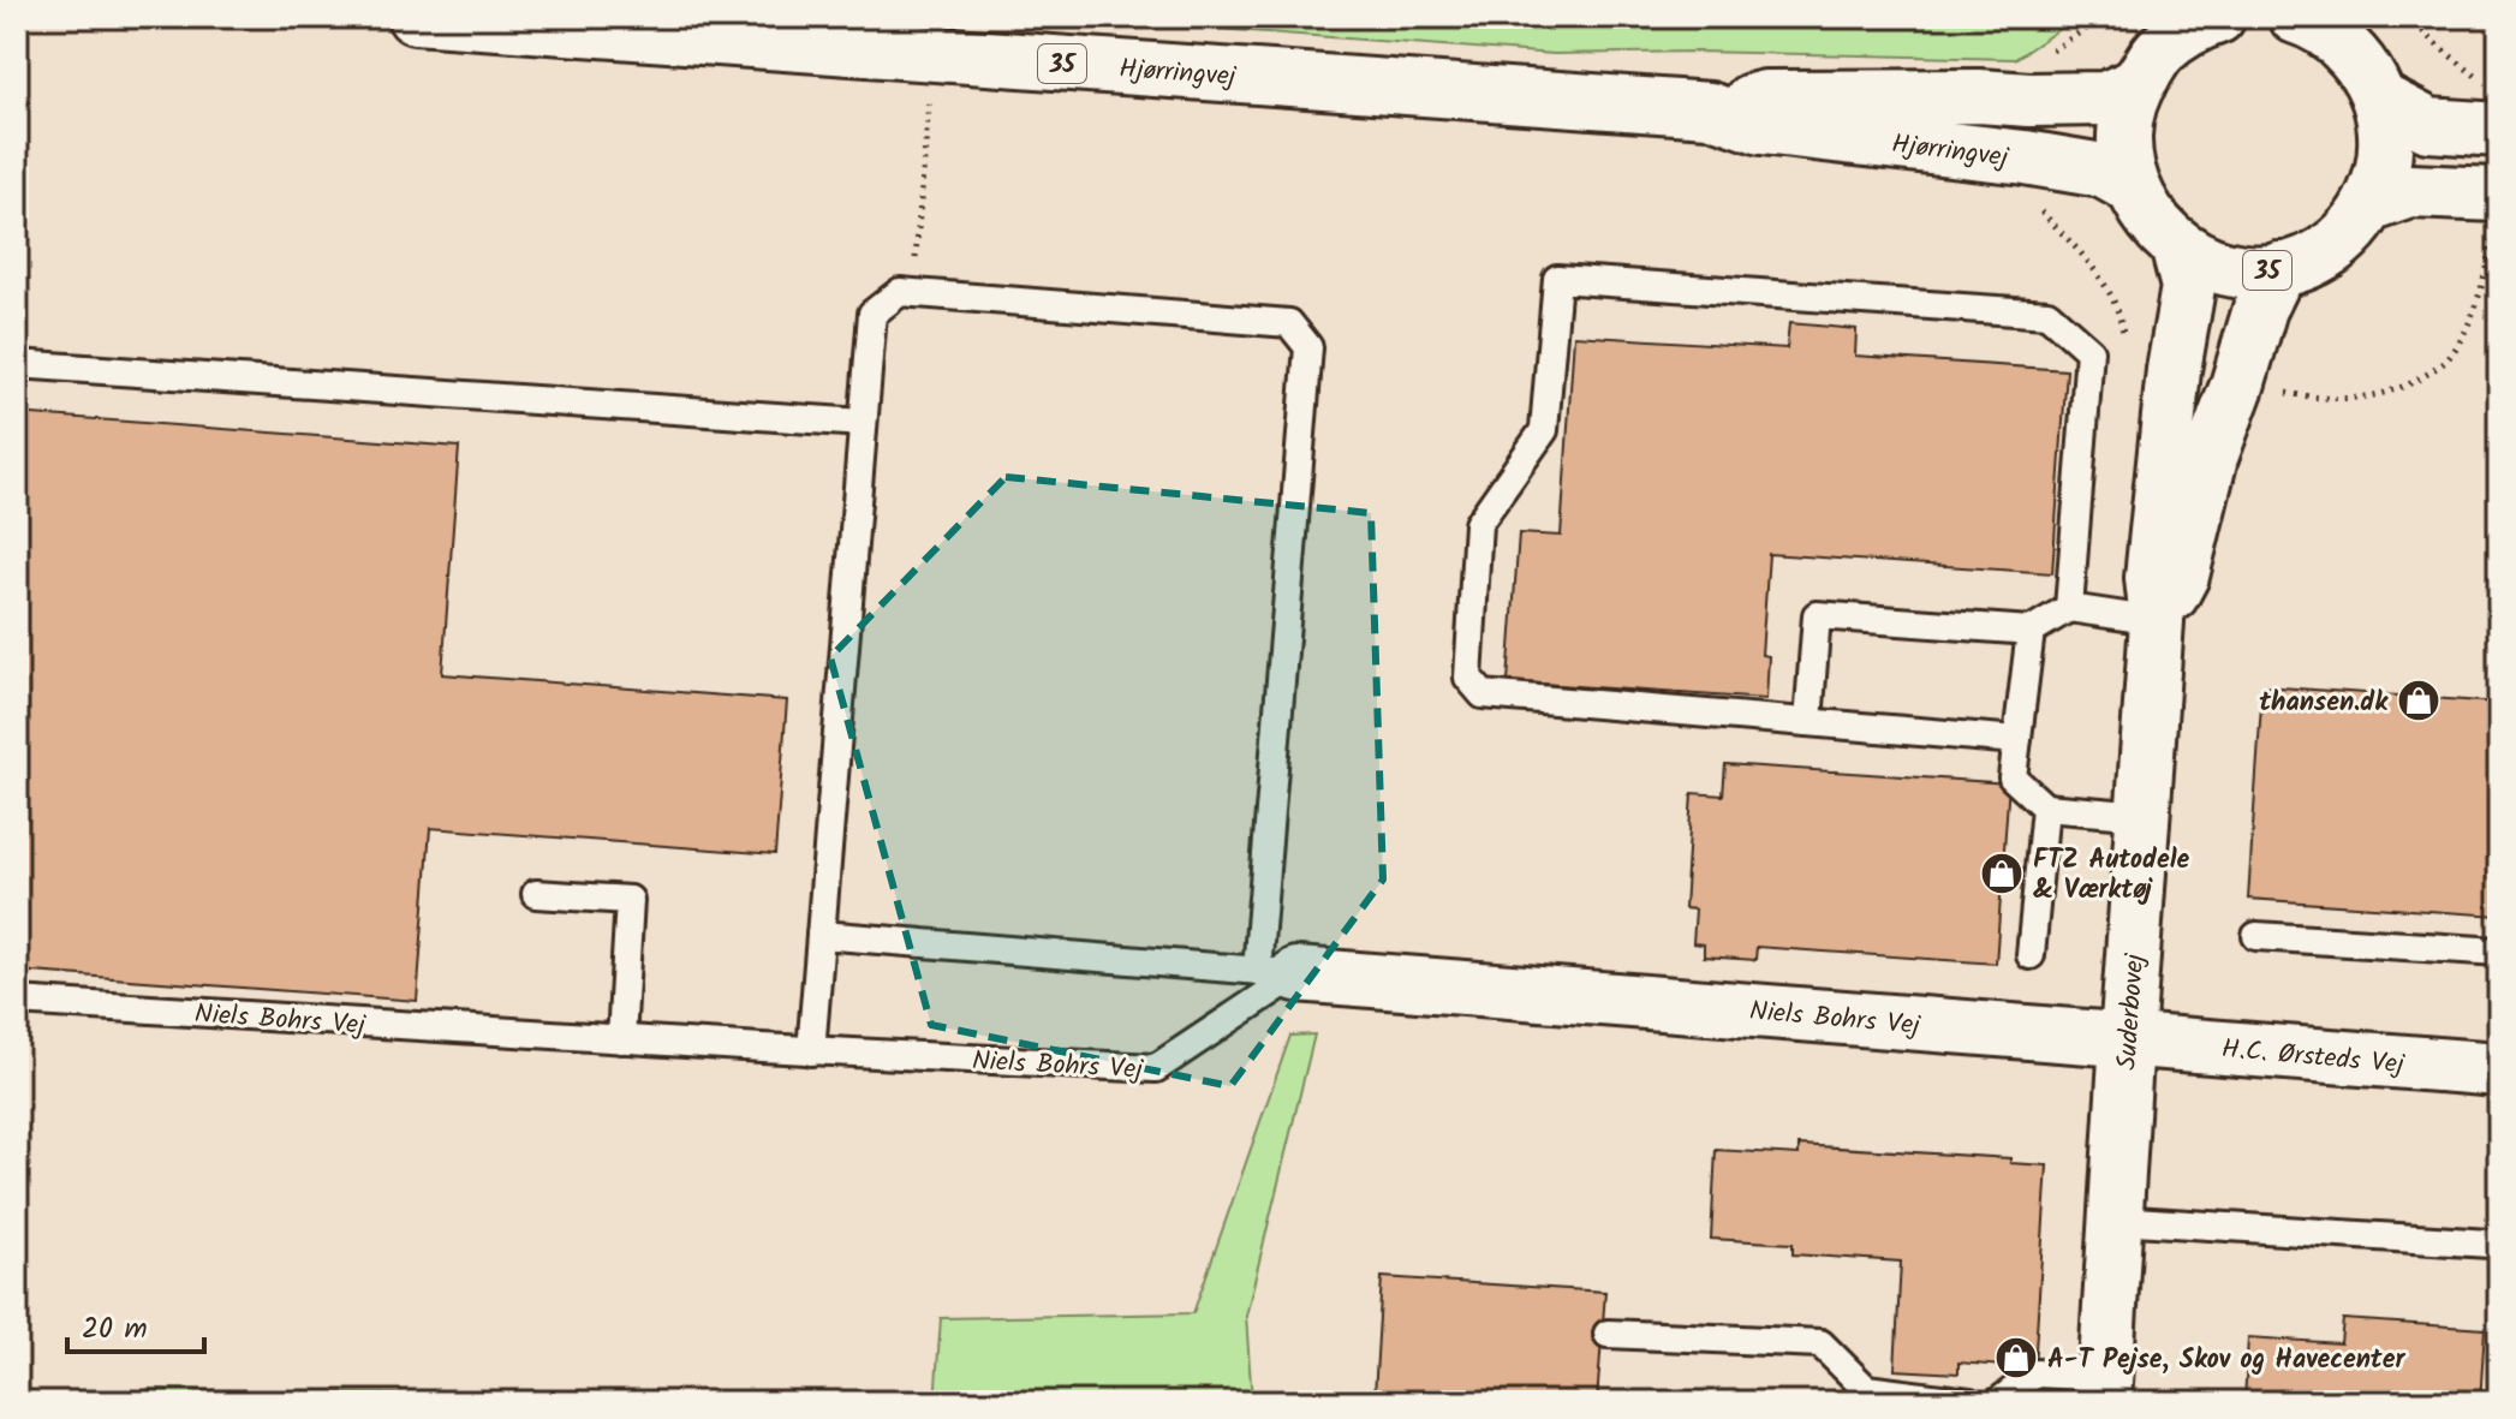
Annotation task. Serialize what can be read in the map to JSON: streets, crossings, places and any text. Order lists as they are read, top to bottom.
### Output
{
  "streets": {
    "main road": [
      "35",
      "Hjørringvej",
      "Suderbovej",
      "Niels Bohrs Vej",
      "H.C. Ørsteds Vej"
    ]
  },
  "crossings": [
    ["35", "Hjørringvej"],
    ["35", "Suderbovej"],
    ["Suderbovej", "Niels Bohrs Vej"],
    ["Suderbovej", "H.C. Ørsteds Vej"],
    ["Niels Bohrs Vej", "H.C. Ørsteds Vej"]
  ],
  "places": {
    "shop": ["thansen.dk", "FTZ Autodele & Værktøj", "A-T Pejse, Skov og Havecenter"]
  },
  "scale_bar": "20 m"
}
